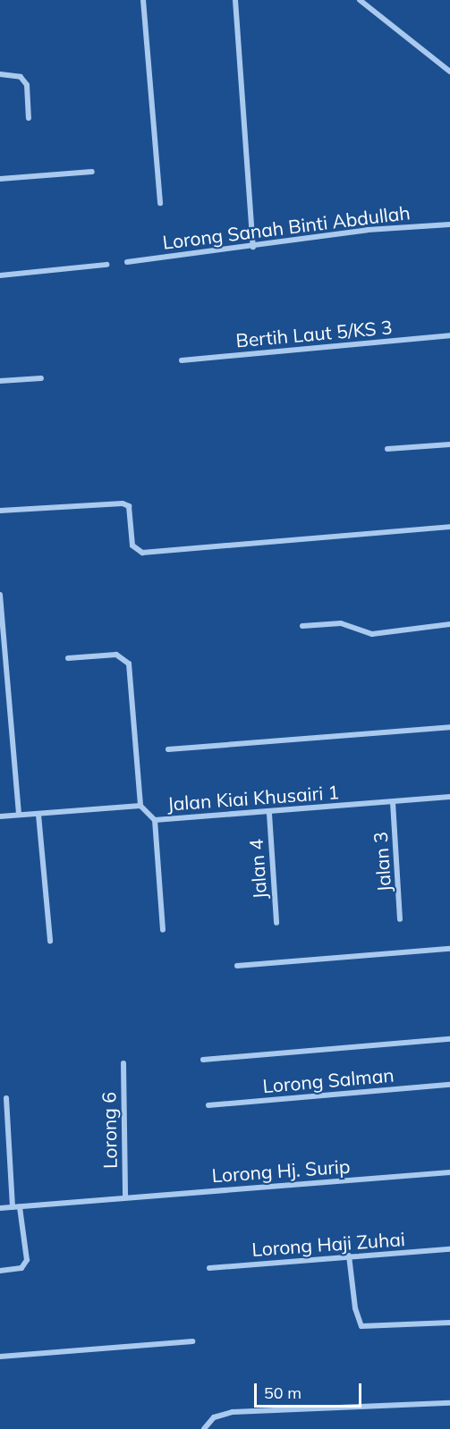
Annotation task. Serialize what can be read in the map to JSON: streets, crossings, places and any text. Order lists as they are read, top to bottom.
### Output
{
  "streets": {
    "street": [
      "Lorong Sanah Binti Abdullah",
      "Bertih Laut 5/KS 3",
      "Jalan Kiai Khusairi 1",
      "Jalan 3",
      "Jalan 4",
      "Lorong Salman",
      "Lorong 6",
      "Lorong Hj. Surip",
      "Lorong Haji Zuhai"
    ]
  },
  "crossings": [
    ["Jalan Kiai Khusairi 1", "Jalan 3"],
    ["Jalan Kiai Khusairi 1", "Jalan 4"],
    ["Lorong 6", "Lorong Hj. Surip"]
  ],
  "scale_bar": "50 m"
}
